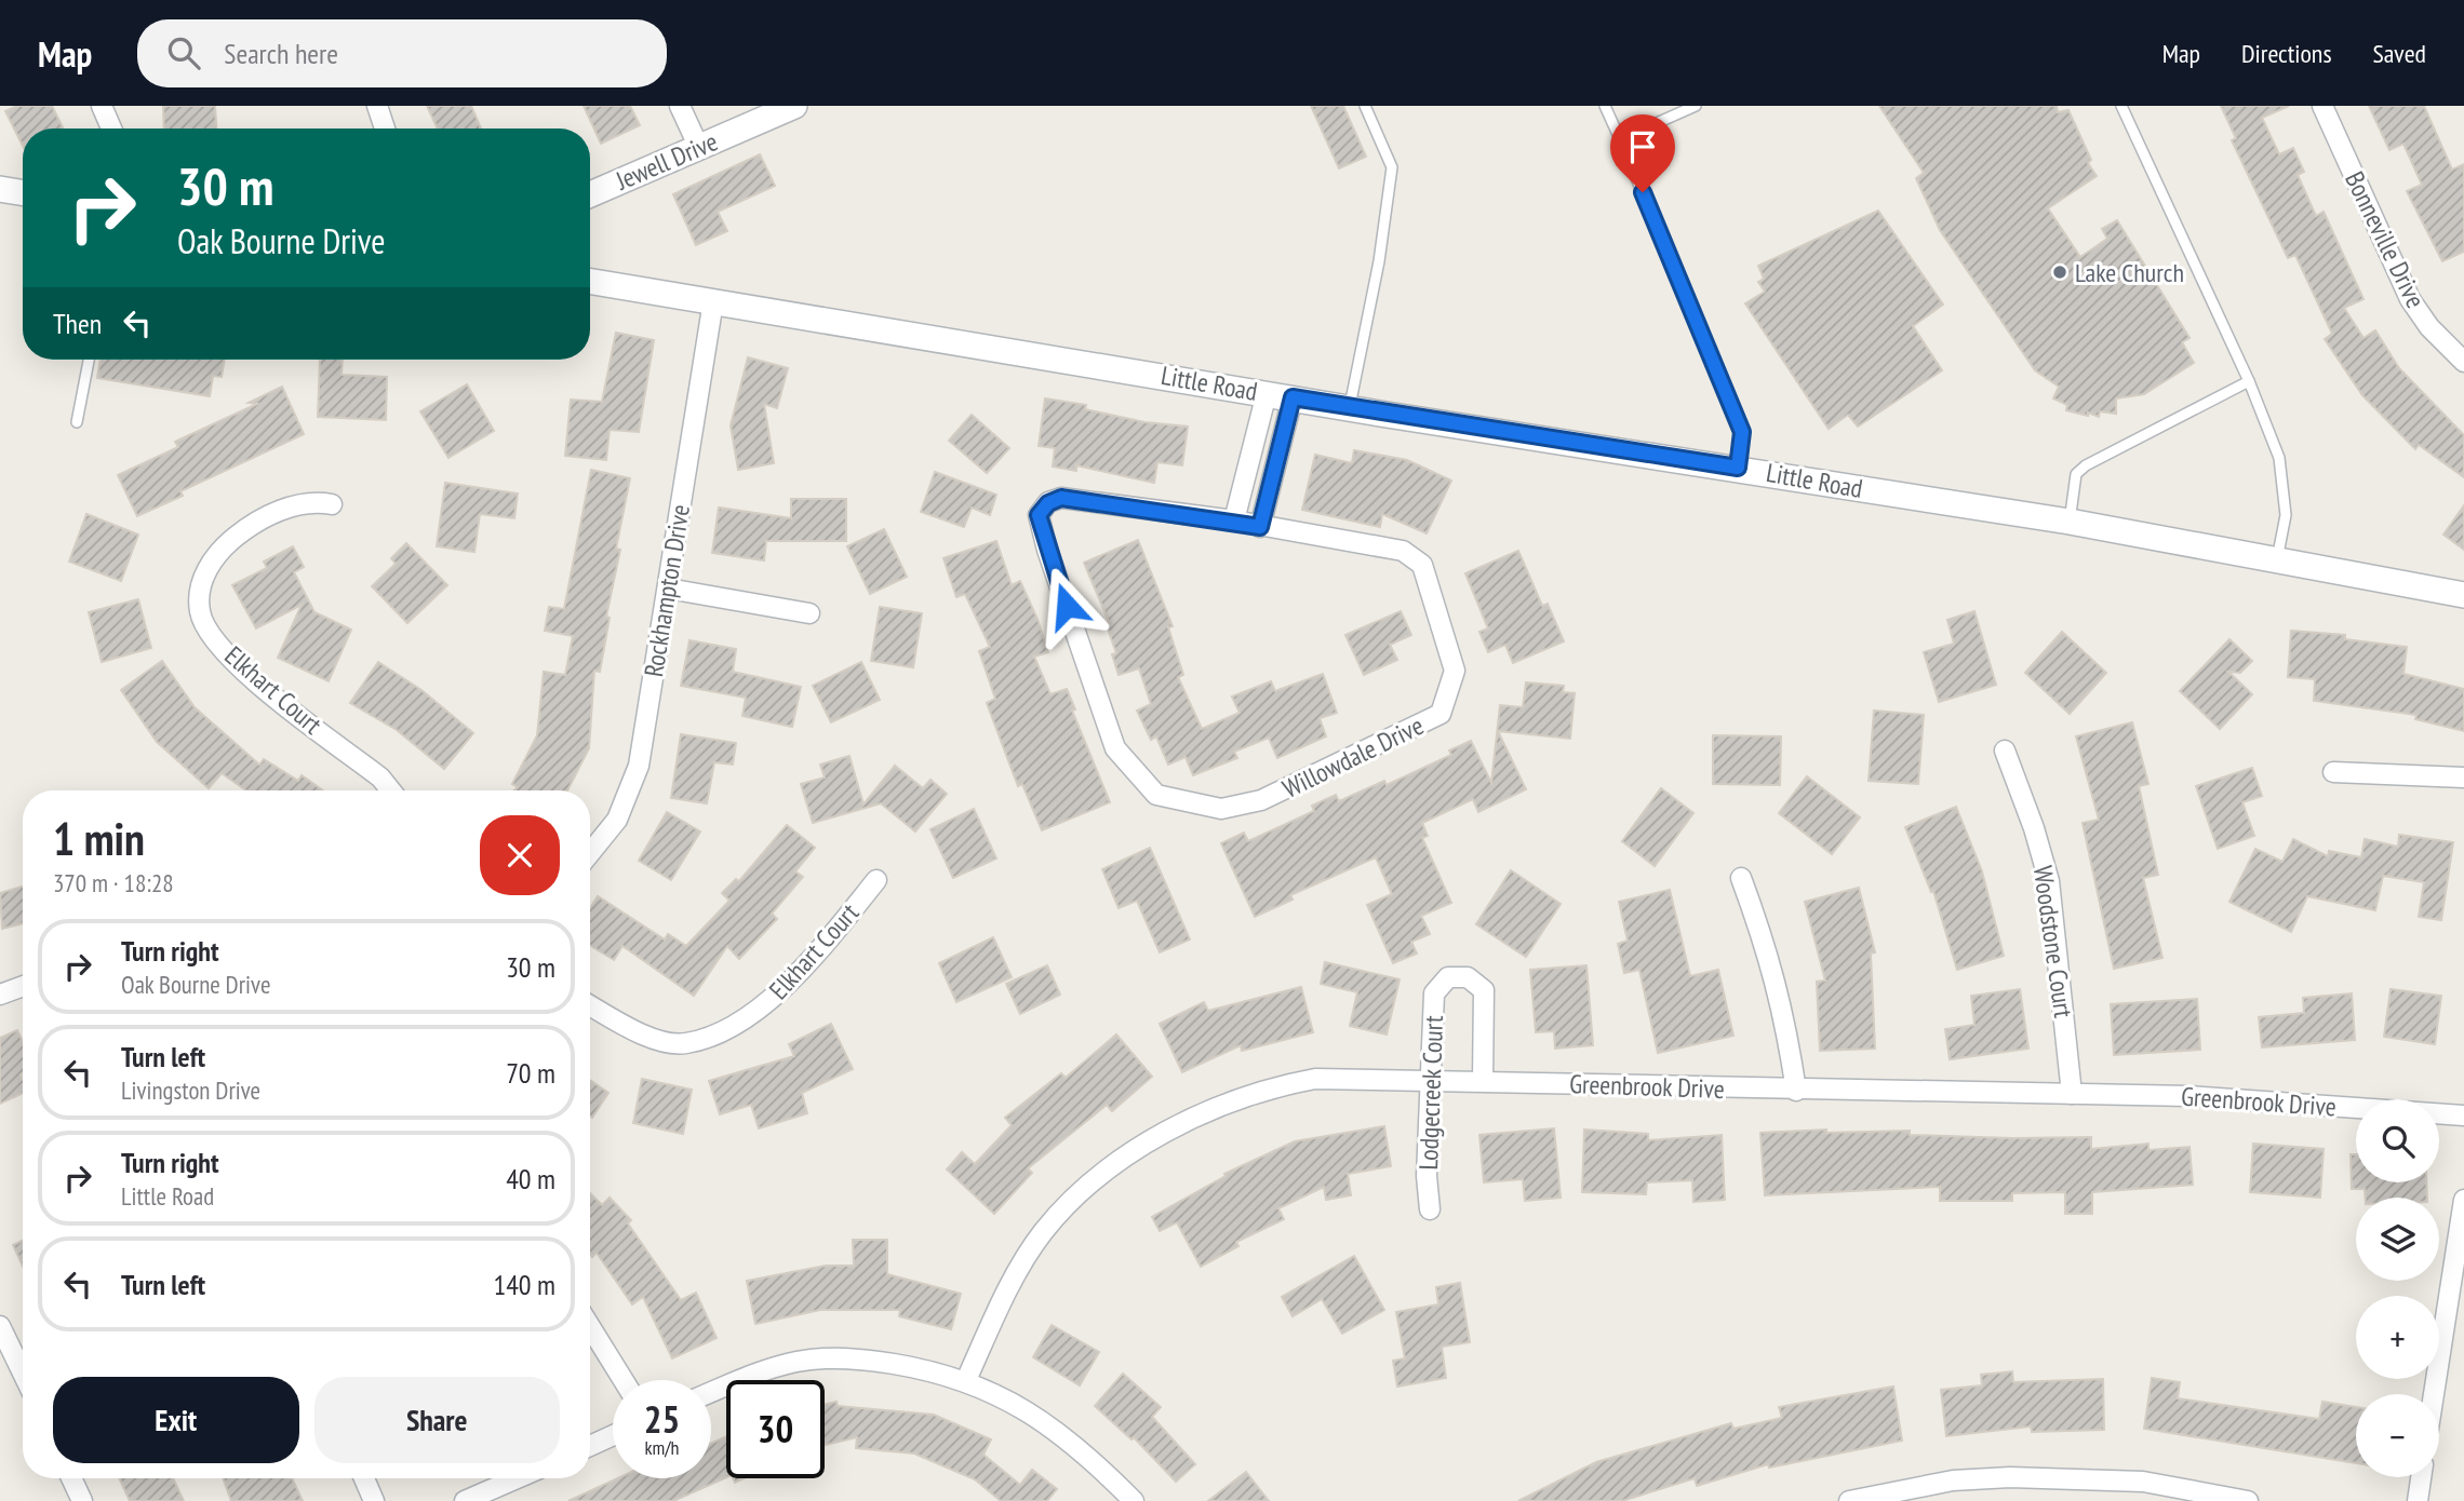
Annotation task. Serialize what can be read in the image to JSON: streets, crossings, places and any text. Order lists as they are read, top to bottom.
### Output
{
  "streets": {
    "street": [
      "Jewell Drive",
      "Bonneville Drive",
      "Little Road",
      "Rockhampton Drive",
      "Elkhart Court",
      "Willowdale Drive",
      "Woodstone Court",
      "Greenbrook Drive",
      "Lodgecreek Court"
    ]
  },
  "crossings": [
    ["Little Road", "Rockhampton Drive"],
    ["Woodstone Court", "Greenbrook Drive"],
    ["Greenbrook Drive", "Lodgecreek Court"]
  ],
  "places": ["Lake Church"],
  "page": {
    "header": "Map",
    "search": "Search here",
    "nav": ["Map", "Directions", "Saved"],
    "turn": ["30 m", "Oak Bourne Drive"],
    "then": "Then",
    "heading": ["1 min", "370 m · 18:28"],
    "list": [
      {
        "name": "Turn right",
        "note": "Oak Bourne Drive",
        "value": "30 m"
      },
      {
        "name": "Turn left",
        "note": "Livingston Drive",
        "value": "70 m"
      },
      {
        "name": "Turn right",
        "note": "Little Road",
        "value": "40 m"
      },
      {
        "name": "Turn left",
        "value": "140 m"
      }
    ],
    "map_buttons": ["+", "−"],
    "buttons": ["Exit", "Share"],
    "speed": "25 km/h",
    "limit": "30"
  }
}
